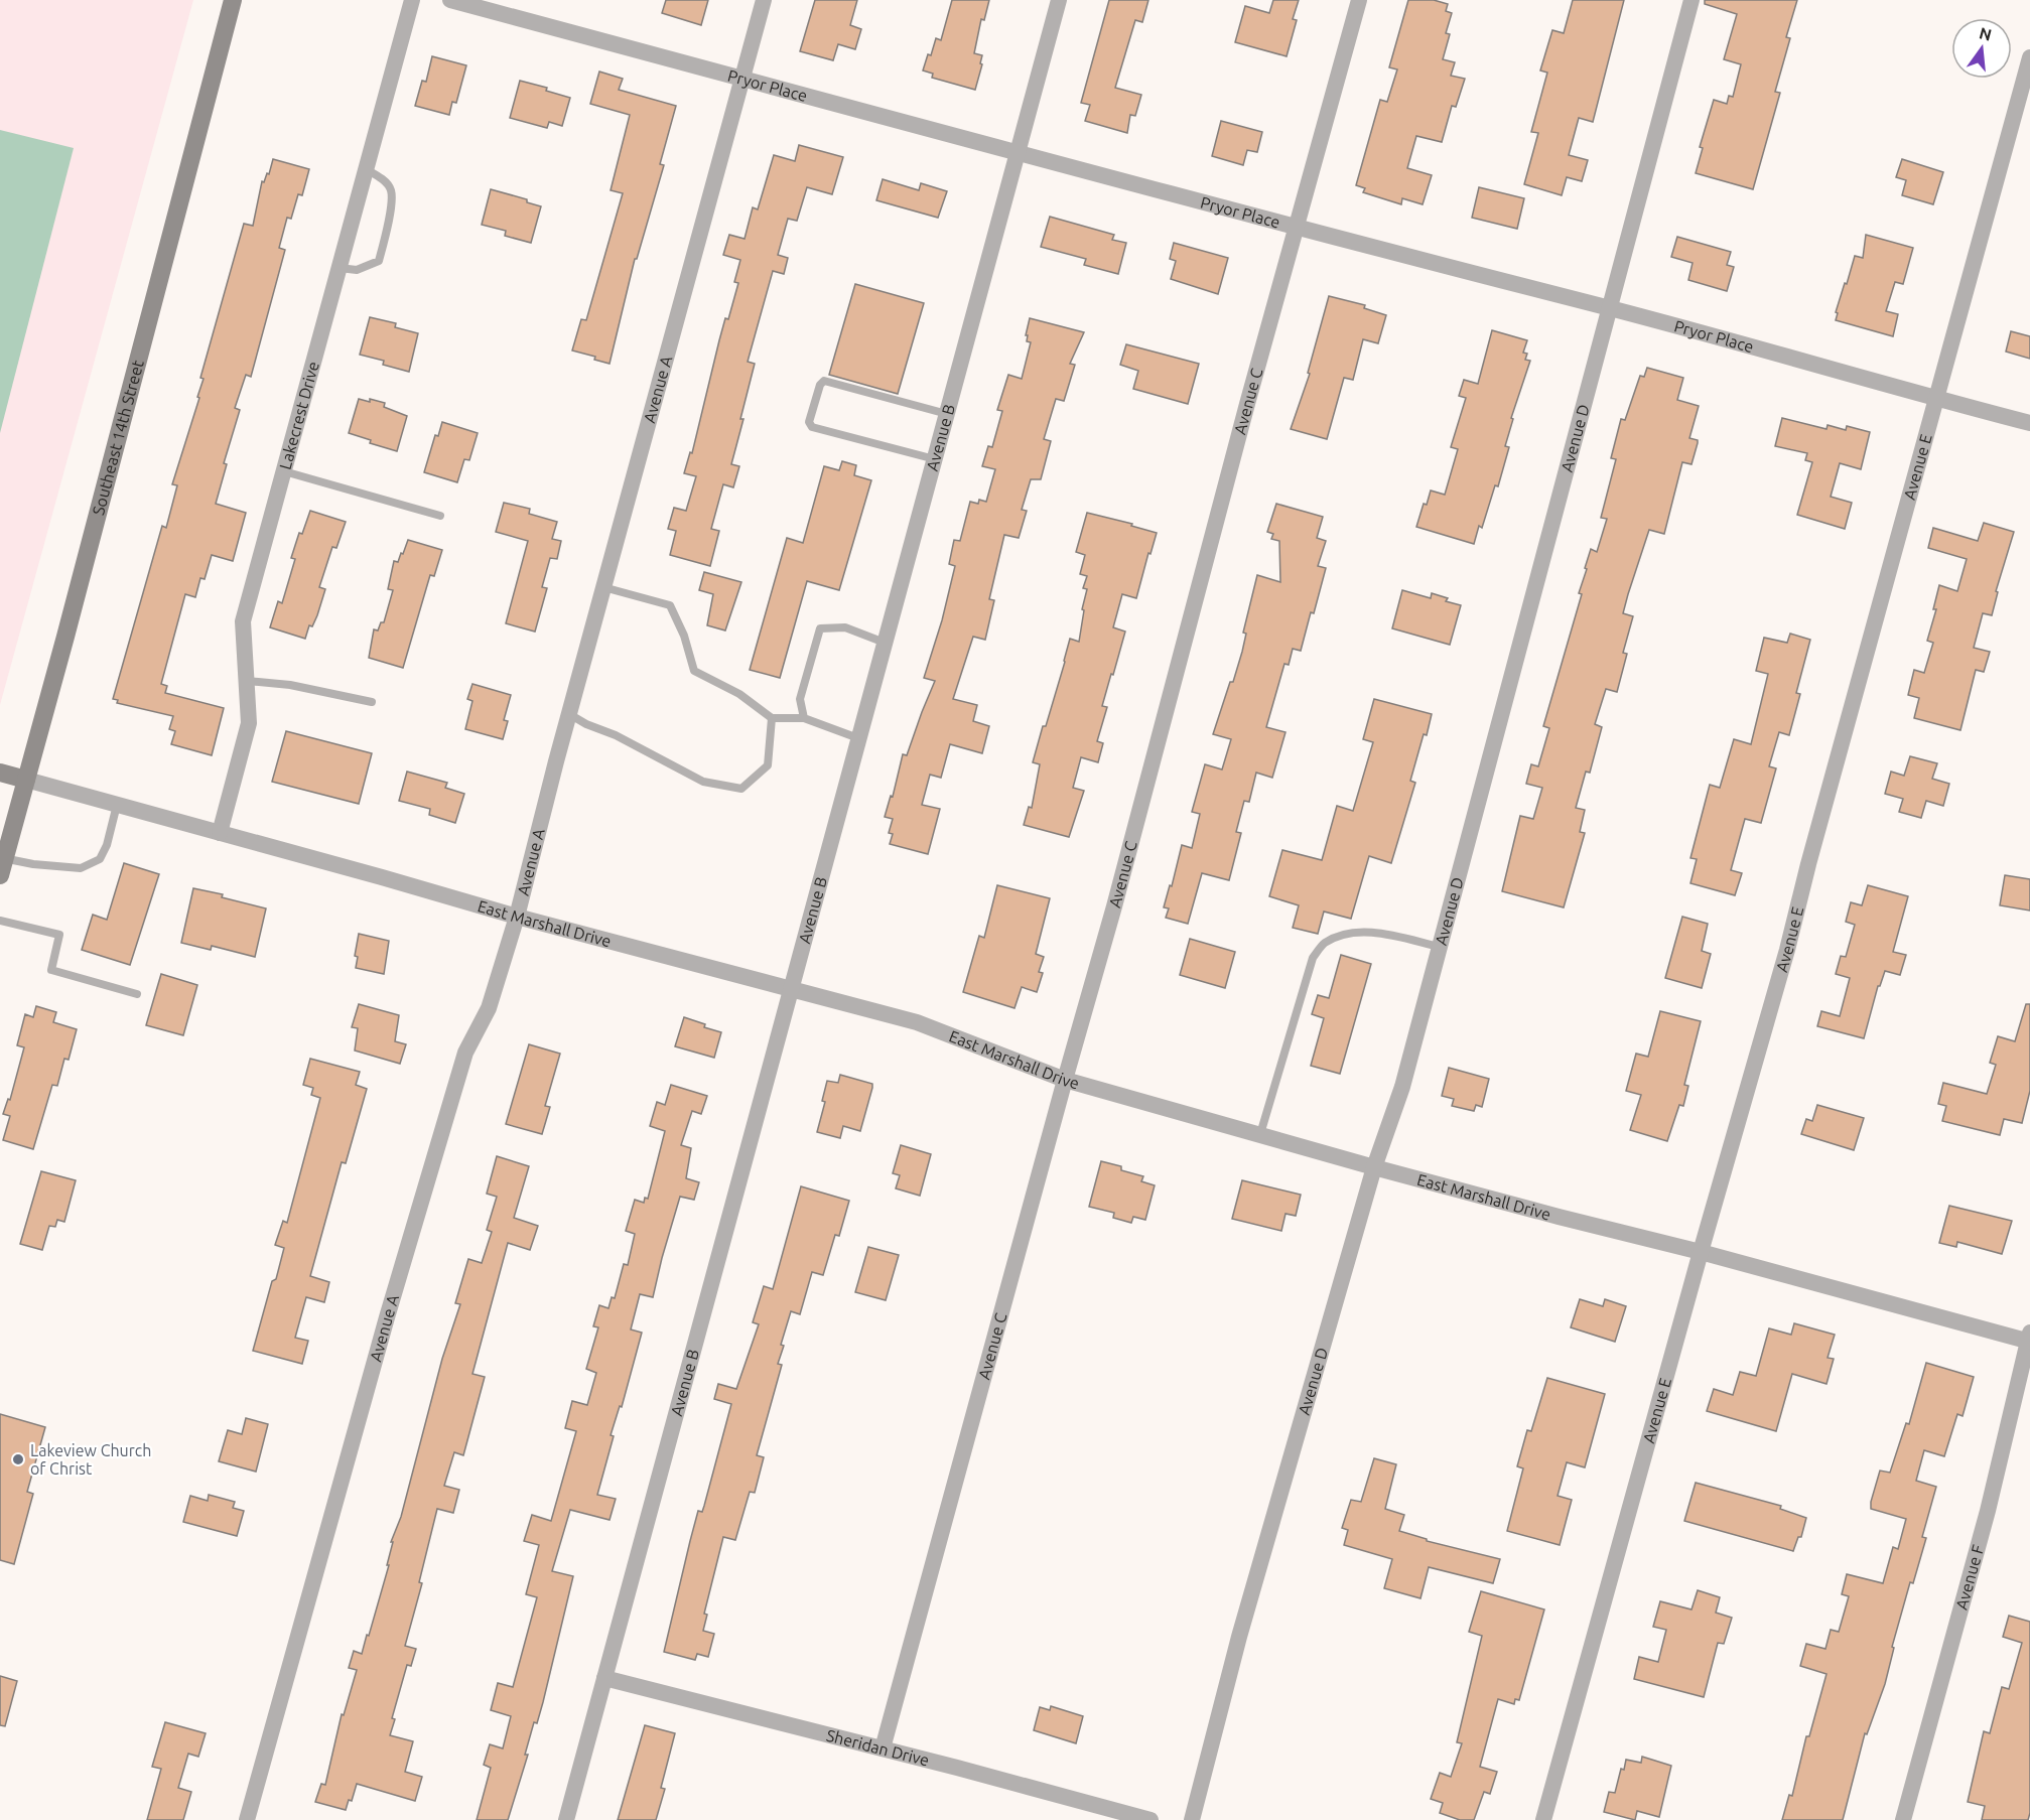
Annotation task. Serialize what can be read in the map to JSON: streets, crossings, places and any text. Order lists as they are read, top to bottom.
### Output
{
  "streets": {
    "street": [
      "Pryor Place",
      "Avenue A",
      "Avenue C",
      "Lakecrest Drive",
      "Avenue B",
      "Southeast 14th Street",
      "Avenue D",
      "Avenue E",
      "East Marshall Drive",
      "Avenue F",
      "Sheridan Drive"
    ]
  },
  "crossings": [
    ["Pryor Place", "Avenue A"],
    ["Pryor Place", "Avenue C"],
    ["Pryor Place", "Avenue B"],
    ["Pryor Place", "Avenue D"],
    ["Pryor Place", "Avenue E"],
    ["Avenue A", "East Marshall Drive"],
    ["Avenue C", "East Marshall Drive"],
    ["Avenue C", "Sheridan Drive"],
    ["Lakecrest Drive", "East Marshall Drive"],
    ["Avenue B", "East Marshall Drive"],
    ["Avenue B", "Sheridan Drive"],
    ["Southeast 14th Street", "East Marshall Drive"],
    ["Avenue D", "East Marshall Drive"],
    ["Avenue E", "East Marshall Drive"],
    ["East Marshall Drive", "Avenue F"]
  ],
  "places": ["Lakeview Church of Christ"],
  "north": "top"
}
